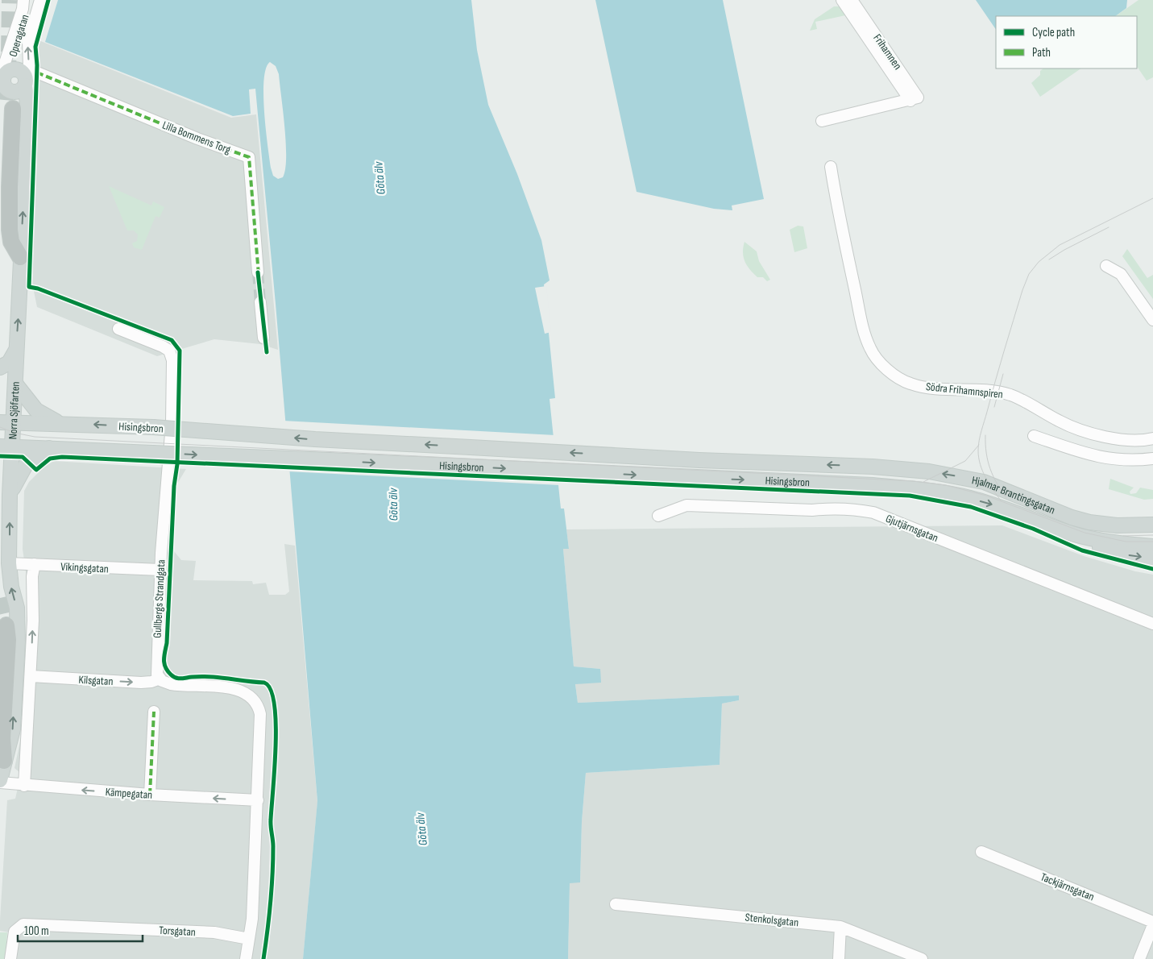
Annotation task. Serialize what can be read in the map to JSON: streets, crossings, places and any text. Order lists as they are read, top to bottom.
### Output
{
  "streets": {
    "main road": ["Norra Sjöfarten", "Hisingsbron", "Hjalmar Brantingsgatan"],
    "street": [
      "Operagatan",
      "Frihamnen",
      "Lilla Bommens Torg",
      "Södra Frihamnspiren",
      "Gjutjärnsgatan",
      "Vikingsgatan",
      "Gullbergs Strandgata",
      "Kilsgatan",
      "Kämpegatan",
      "Tackjärnsgatan",
      "Stenkolsgatan",
      "Torsgatan"
    ]
  },
  "crossings": [
    ["Operagatan", "Norra Sjöfarten"],
    ["Norra Sjöfarten", "Hisingsbron"],
    ["Norra Sjöfarten", "Vikingsgatan"],
    ["Norra Sjöfarten", "Kämpegatan"],
    ["Hisingsbron", "Hjalmar Brantingsgatan"],
    ["Vikingsgatan", "Gullbergs Strandgata"],
    ["Gullbergs Strandgata", "Kilsgatan"]
  ],
  "one_way": ["Norra Sjöfarten", "Kilsgatan", "Kämpegatan"],
  "water": ["Göta älv"],
  "legend": ["Cycle path", "Path"],
  "scale_bar": "100 m"
}
